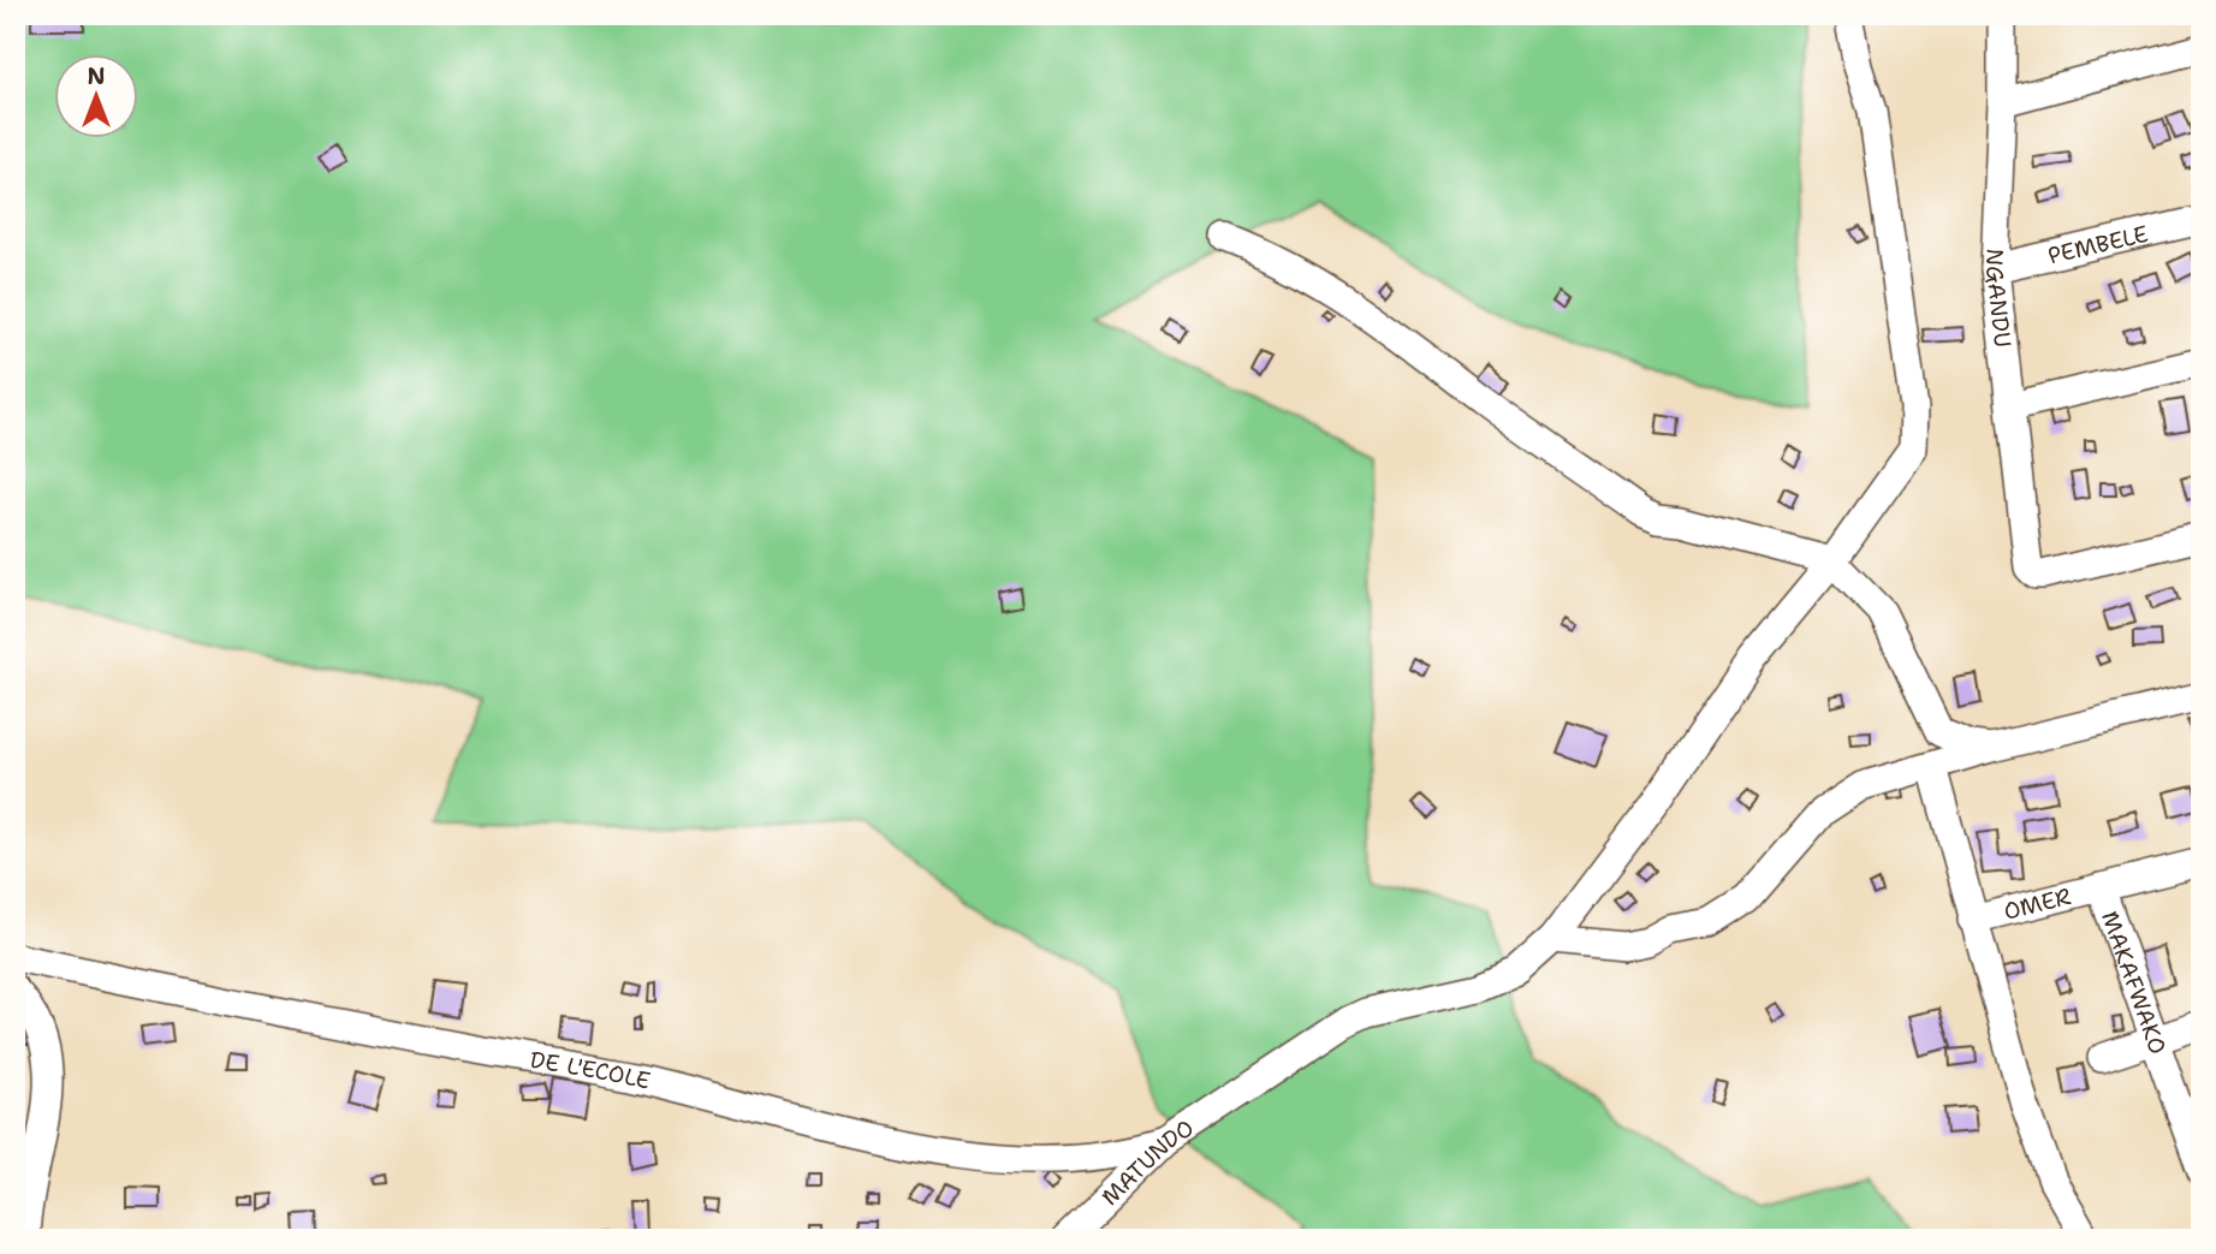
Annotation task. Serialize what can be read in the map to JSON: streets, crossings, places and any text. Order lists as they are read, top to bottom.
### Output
{
  "streets": {
    "street": [
      "PEMBELE",
      "NGANDU",
      "OMER",
      "MAKAFWAKO",
      "DE L'ECOLE",
      "MATUNDO"
    ]
  },
  "crossings": [
    ["PEMBELE", "NGANDU"],
    ["OMER", "MAKAFWAKO"],
    ["DE L'ECOLE", "MATUNDO"]
  ],
  "north": "top"
}
